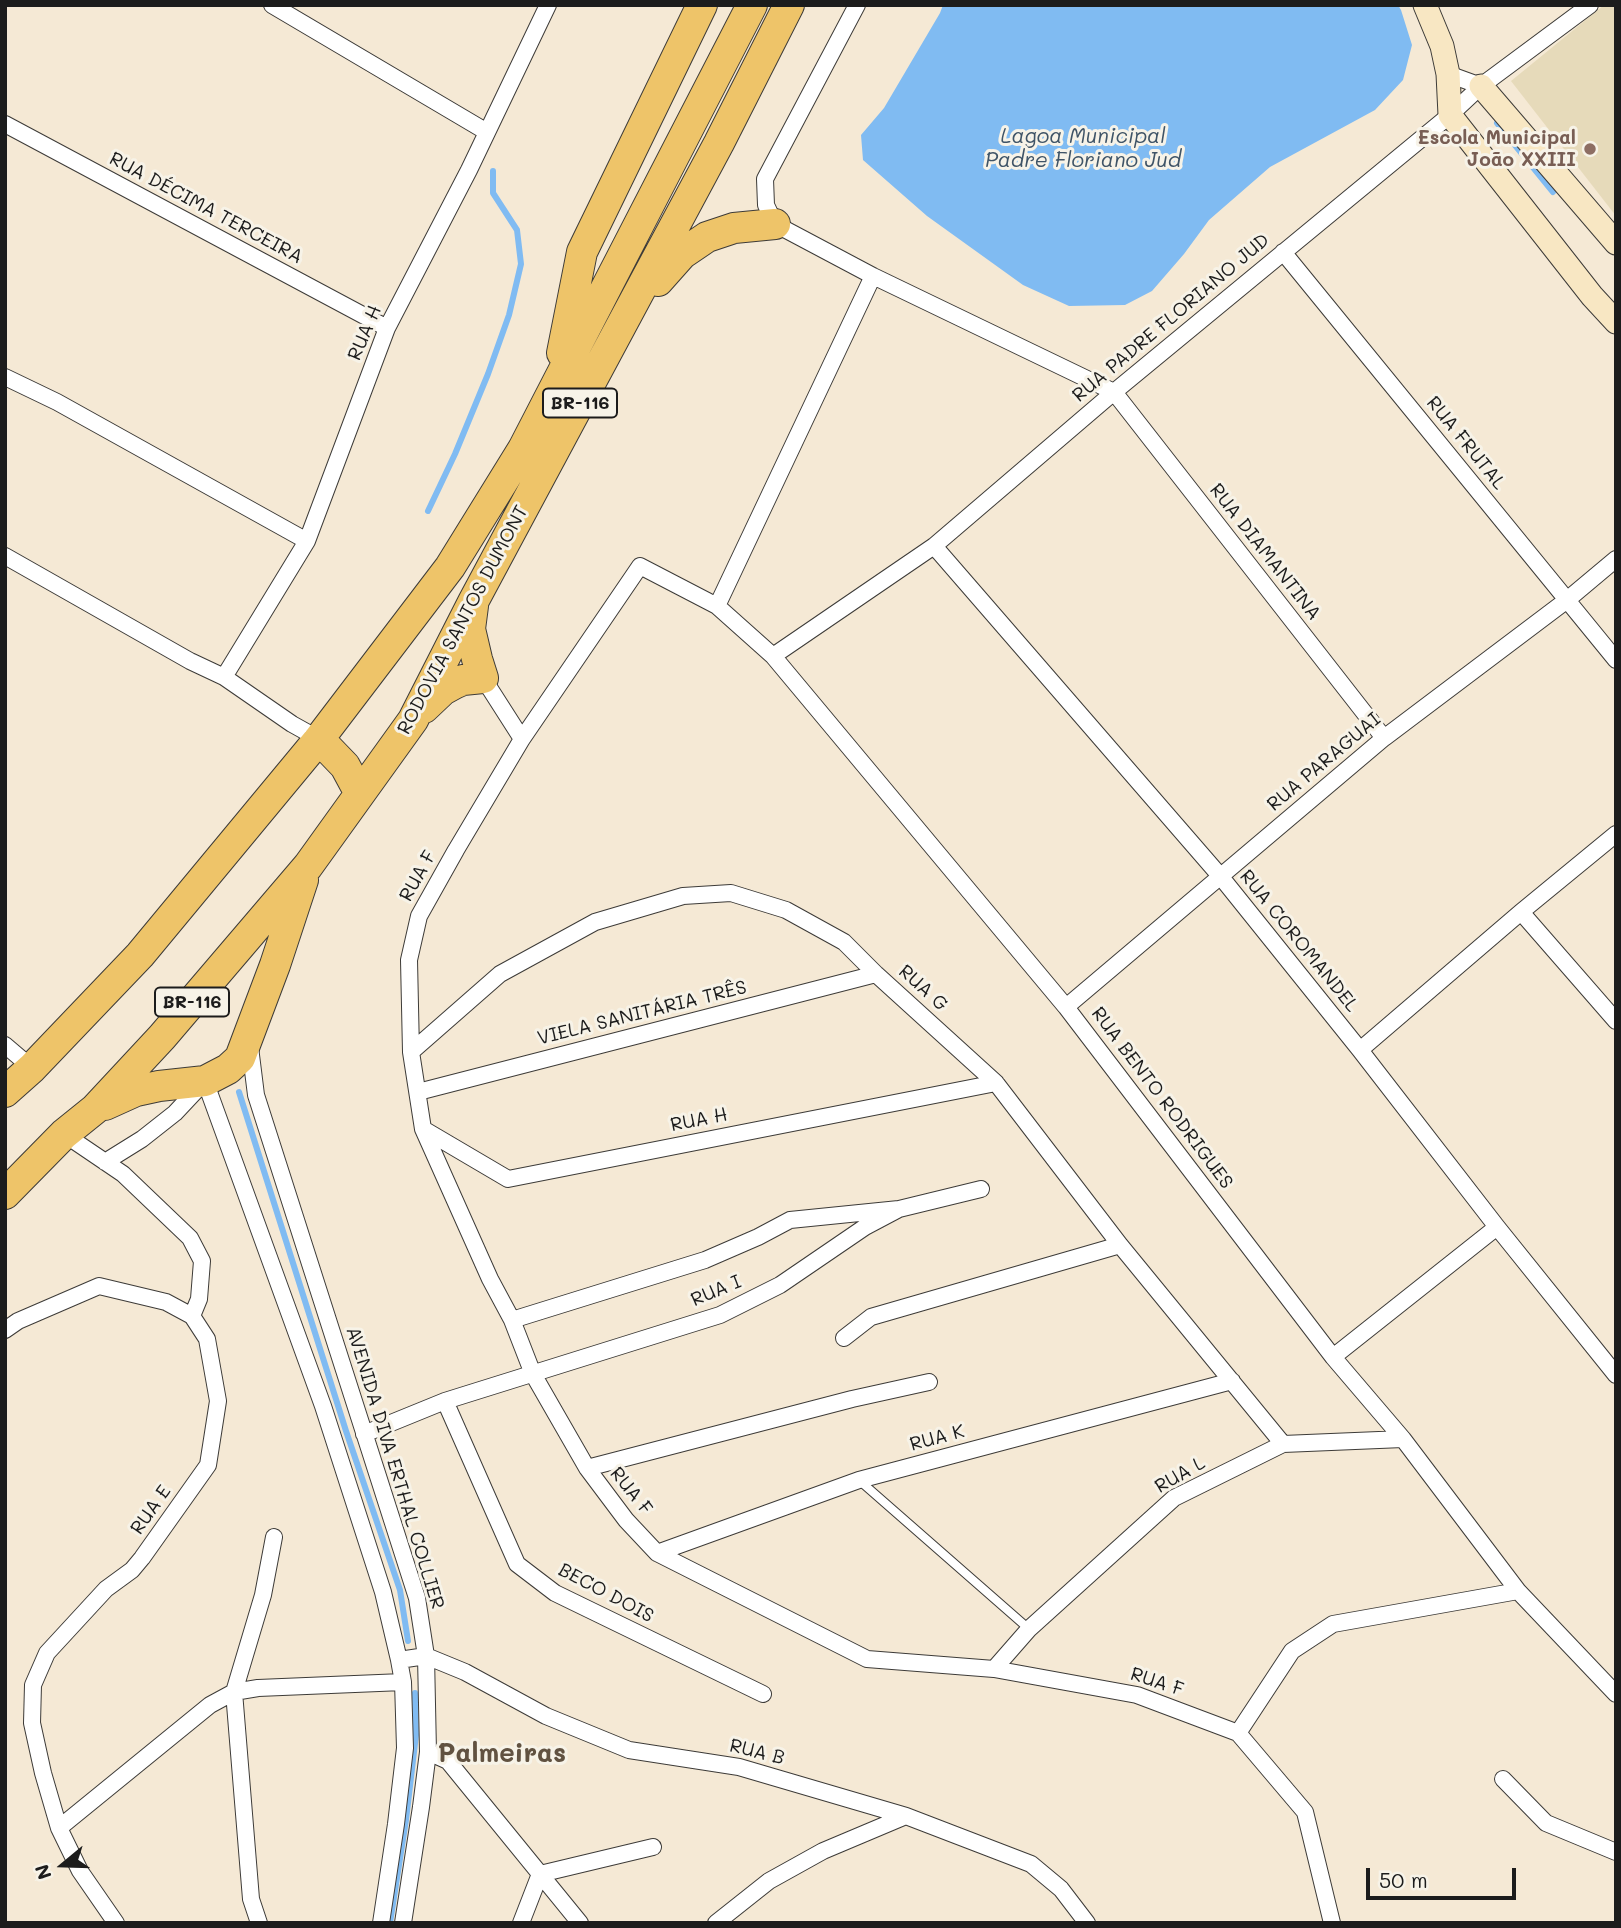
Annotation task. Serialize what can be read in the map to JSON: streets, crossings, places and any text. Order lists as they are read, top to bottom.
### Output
{
  "streets": {
    "highway": ["BR-116", "RODOVIA SANTOS DUMONT"],
    "street": [
      "RUA DÉCIMA TERCEIRA",
      "RUA PADRE FLORIANO JUD",
      "RUA H",
      "RUA FRUTAL",
      "RUA DIAMANTINA",
      "RUA PARAGUAI",
      "RUA F",
      "RUA COROMANDEL",
      "RUA G",
      "VIELA SANITÁRIA TRÊS",
      "RUA BENTO RODRIGUES",
      "RUA I",
      "RUA K",
      "AVENIDA DIVA ERTHAL COLLIER",
      "RUA L",
      "RUA E",
      "BECO DOIS",
      "RUA B"
    ]
  },
  "crossings": [
    ["RUA DÉCIMA TERCEIRA", "RUA H"],
    ["RUA PADRE FLORIANO JUD", "RUA FRUTAL"],
    ["RUA PADRE FLORIANO JUD", "RUA DIAMANTINA"],
    ["RUA PADRE FLORIANO JUD", "RUA COROMANDEL"],
    ["RUA PADRE FLORIANO JUD", "RUA BENTO RODRIGUES"],
    ["RUA H", "RUA F"],
    ["RUA H", "RUA G"],
    ["RUA FRUTAL", "RUA PARAGUAI"],
    ["RUA DIAMANTINA", "RUA PARAGUAI"],
    ["RUA PARAGUAI", "RUA COROMANDEL"],
    ["RUA PARAGUAI", "RUA BENTO RODRIGUES"],
    ["RUA F", "RUA G"],
    ["RUA F", "VIELA SANITÁRIA TRÊS"],
    ["RUA F", "RUA BENTO RODRIGUES"],
    ["RUA F", "RUA I"],
    ["RUA F", "RUA K"],
    ["RUA F", "RUA L"],
    ["RUA G", "VIELA SANITÁRIA TRÊS"],
    ["RUA G", "RUA K"],
    ["RUA G", "RUA L"],
    ["RUA BENTO RODRIGUES", "RUA L"],
    ["RUA I", "AVENIDA DIVA ERTHAL COLLIER"],
    ["RUA I", "BECO DOIS"],
    ["AVENIDA DIVA ERTHAL COLLIER", "RUA B"]
  ],
  "districts": ["Palmeiras"],
  "water": ["Lagoa Municipal Padre Floriano Jud"],
  "places": ["Escola Municipal João XXIII"],
  "scale_bar": "50 m",
  "north": "left"
}
